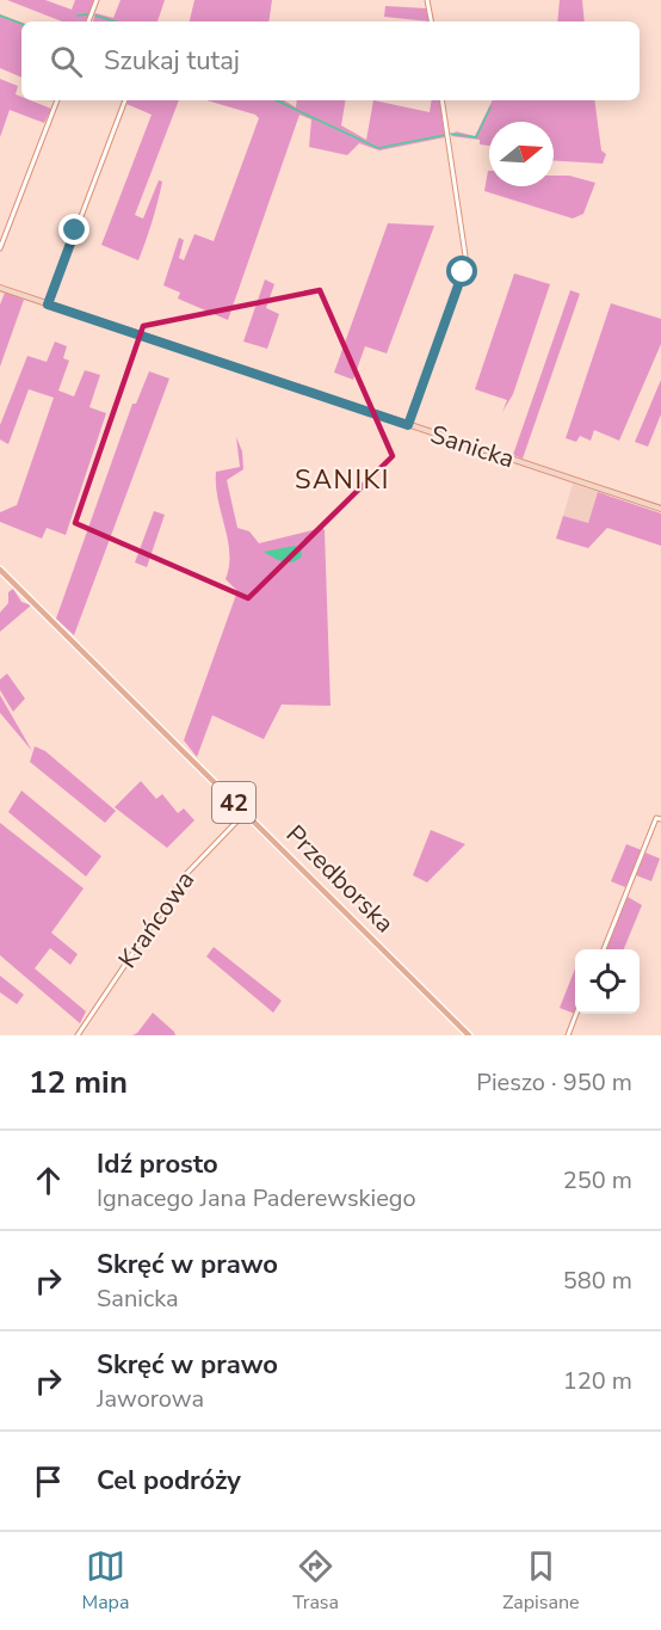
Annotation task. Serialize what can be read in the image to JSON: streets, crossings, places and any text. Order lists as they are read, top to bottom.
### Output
{
  "streets": {
    "main road": ["42", "Przedborska"],
    "street": ["Sanicka", "Krańcowa"]
  },
  "crossings": [
    ["Przedborska", "Krańcowa"]
  ],
  "districts": ["SANIKI"],
  "north": "right",
  "page": {
    "search": "Szukaj tutaj",
    "heading": ["12 min", "Pieszo · 950 m"],
    "list": [
      ["Idź prosto", "Ignacego Jana Paderewskiego", "250 m"],
      ["Skręć w prawo", "Sanicka", "580 m"],
      ["Skręć w prawo", "Jaworowa", "120 m"],
      "Cel podróży"
    ],
    "nav": ["Mapa", "Trasa", "Zapisane"]
  }
}
